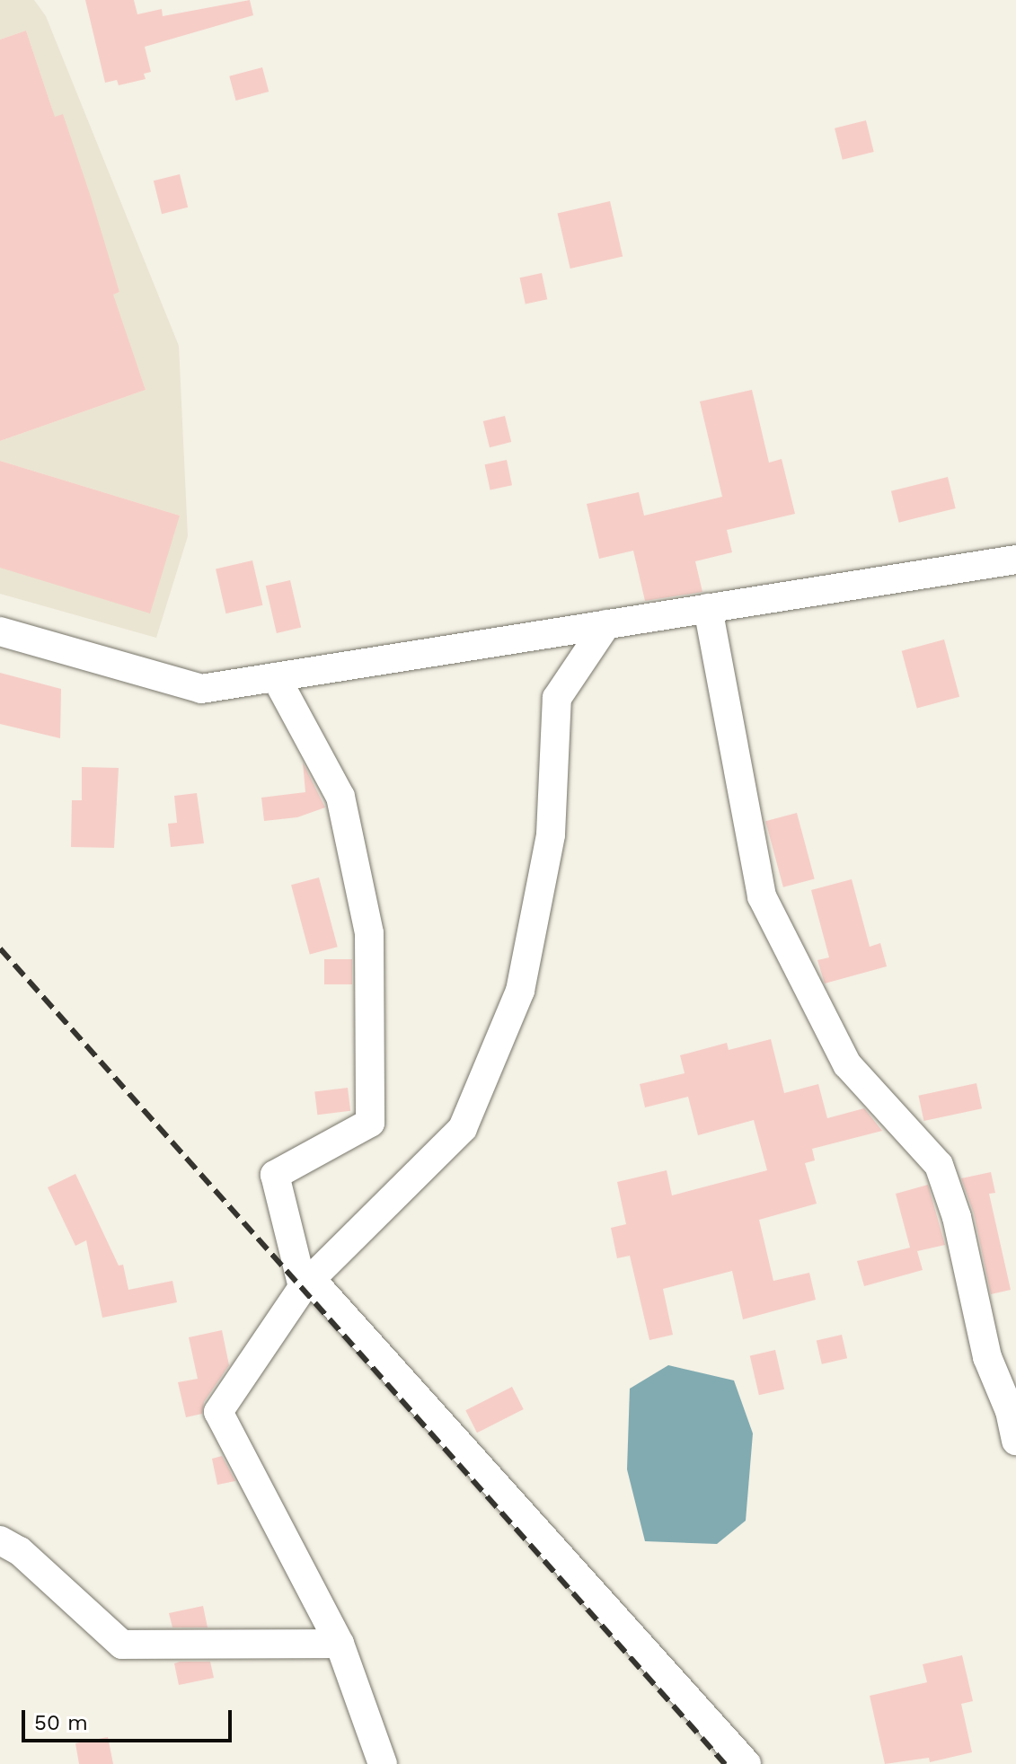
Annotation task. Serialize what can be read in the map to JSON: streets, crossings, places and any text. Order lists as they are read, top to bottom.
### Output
{
  "scale_bar": "50 m"
}
